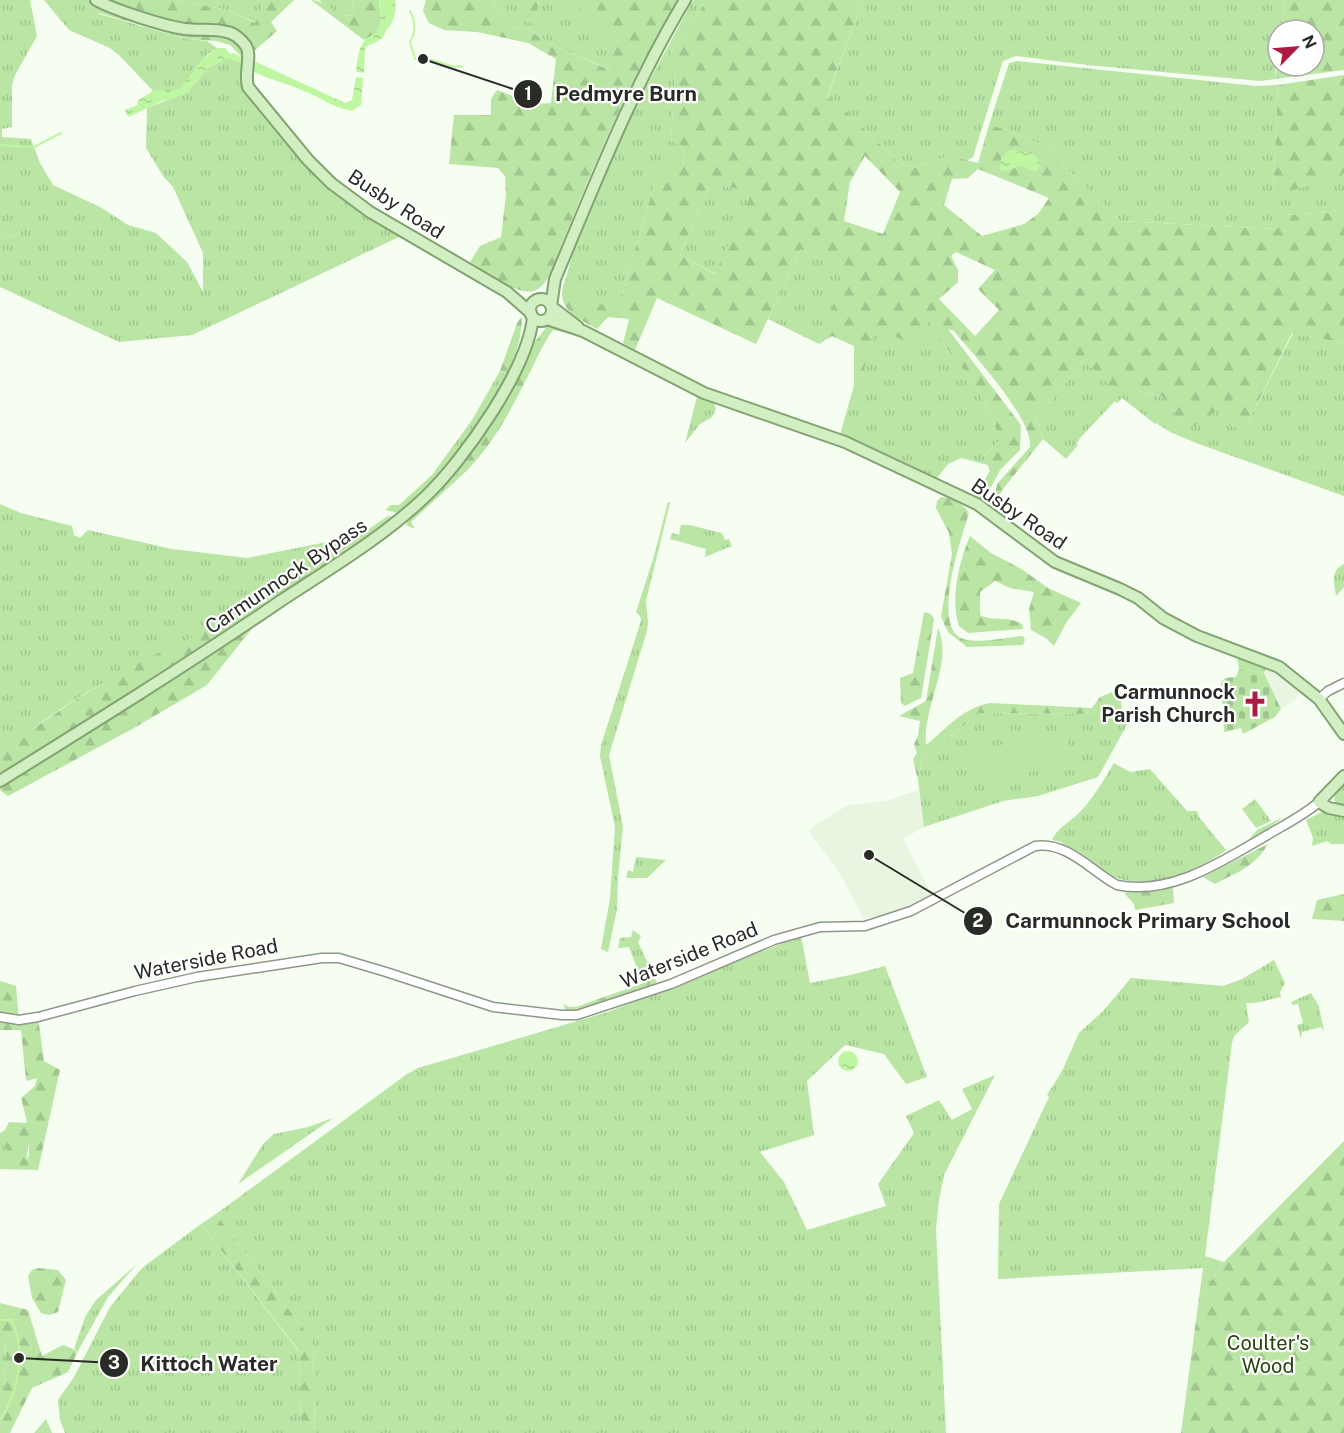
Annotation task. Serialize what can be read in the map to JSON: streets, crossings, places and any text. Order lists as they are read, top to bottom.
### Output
{
  "streets": {
    "main road": ["Busby Road", "Carmunnock Bypass", "Waterside Road"]
  },
  "crossings": [
    ["Busby Road", "Carmunnock Bypass"]
  ],
  "parks": ["Coulter's Wood"],
  "places": {
    "other": ["Pedmyre Burn", "Carmunnock Primary School", "Kittoch Water"],
    "church": ["Carmunnock Parish Church"]
  },
  "north": "top right"
}
